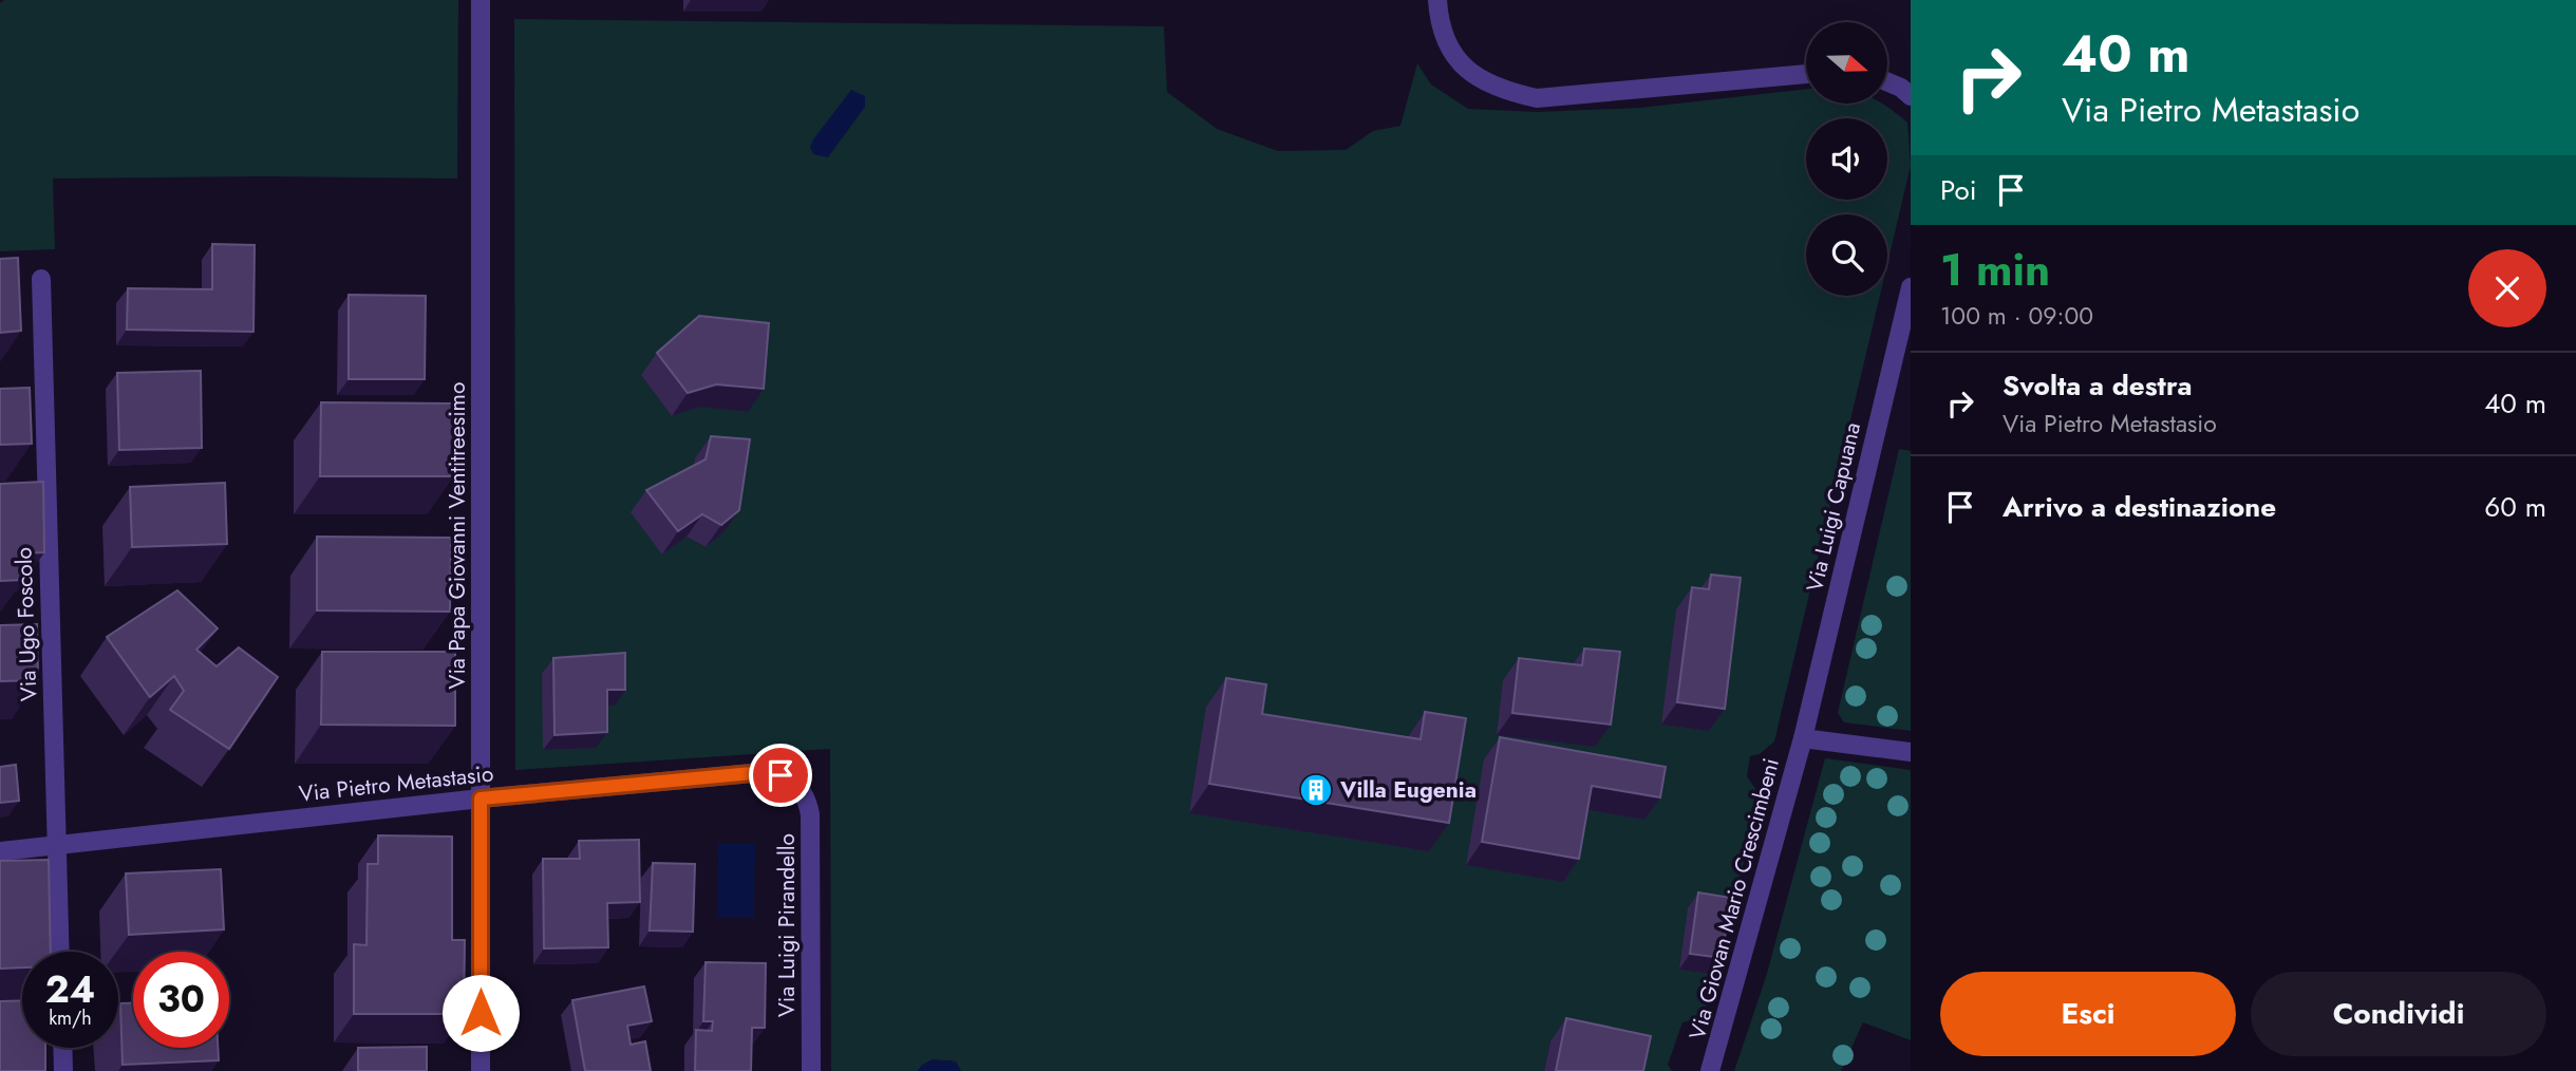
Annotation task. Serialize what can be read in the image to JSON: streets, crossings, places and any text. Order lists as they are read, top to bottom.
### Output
{
  "streets": {
    "street": [
      "Via Luigi Capuana",
      "Via Papa Giovanni Ventitreesimo",
      "Via Ugo Foscolo",
      "Via Pietro Metastasio",
      "Via Giovan Mario Crescimbeni",
      "Via Luigi Pirandello"
    ]
  },
  "crossings": [
    ["Via Luigi Capuana", "Via Giovan Mario Crescimbeni"],
    ["Via Papa Giovanni Ventitreesimo", "Via Pietro Metastasio"],
    ["Via Ugo Foscolo", "Via Pietro Metastasio"],
    ["Via Pietro Metastasio", "Via Luigi Pirandello"]
  ],
  "places": {
    "building": ["Villa Eugenia"]
  },
  "north": "right",
  "page": {
    "turn": ["40 m", "Via Pietro Metastasio"],
    "then": "Poi",
    "heading": ["1 min", "100 m · 09:00"],
    "list": [
      {
        "name": "Svolta a destra",
        "note": "Via Pietro Metastasio",
        "value": "40 m"
      },
      {
        "name": "Arrivo a destinazione",
        "value": "60 m"
      }
    ],
    "speed": "24 km/h",
    "limit": "30",
    "buttons": ["Esci", "Condividi"]
  }
}
